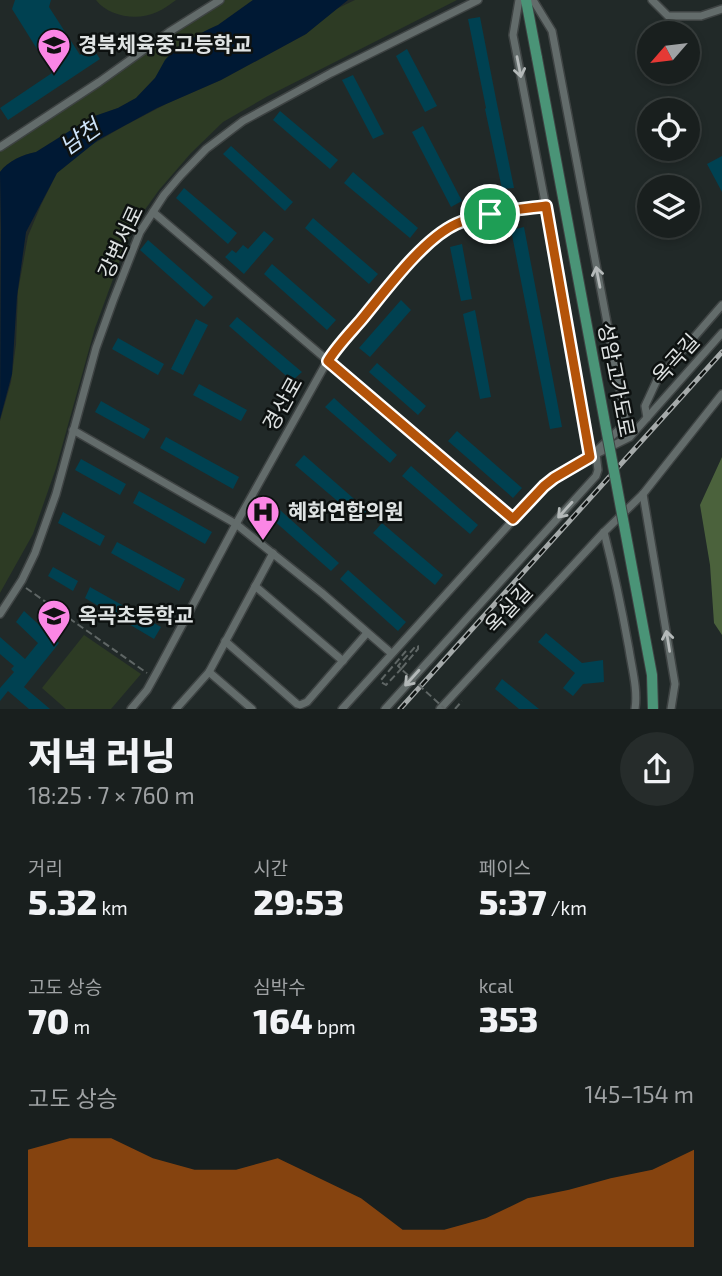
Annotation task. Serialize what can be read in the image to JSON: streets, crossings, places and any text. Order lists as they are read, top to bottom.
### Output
{
  "streets": {
    "main road": ["성암고가도로"],
    "street": [
      "강변서로",
      "옥곡길",
      "경산로",
      "옥실길"
    ]
  },
  "water": ["남천"],
  "places": {
    "school or university": ["경북체육중고등학교", "옥곡초등학교"],
    "hospital": ["혜화연합의원"]
  },
  "north": "bottom left",
  "page": {
    "heading": ["저녁 러닝", "18:25 · 7 × 760 m"],
    "stats": [
      ["거리", "5.32 km"],
      ["시간", "29:53"],
      ["페이스", "5:37 /km"],
      ["고도 상승", "70 m"],
      ["심박수", "164 bpm"],
      ["kcal", "353"]
    ],
    "chart": ["고도 상승", "145–154 m"]
  }
}
